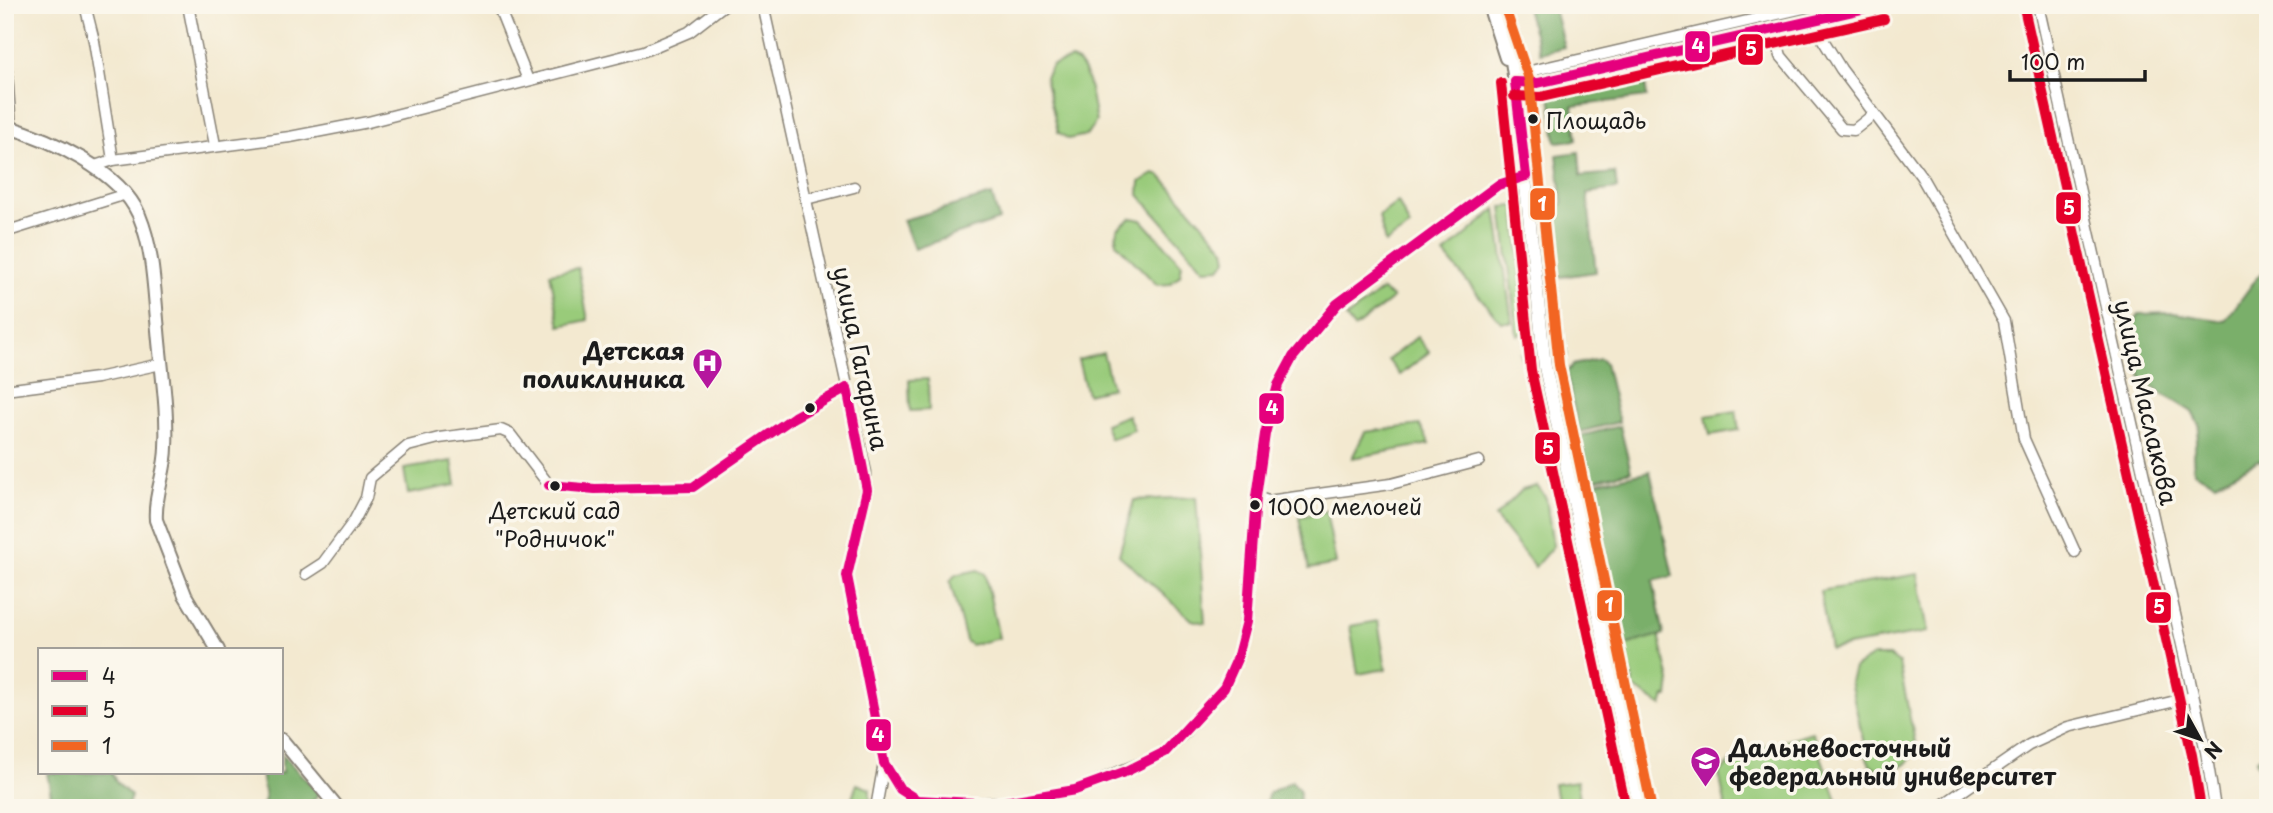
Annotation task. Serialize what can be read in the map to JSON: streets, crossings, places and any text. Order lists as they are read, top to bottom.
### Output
{
  "streets": {
    "street": ["улица Гагарина", "улица Маслакова"]
  },
  "places": {
    "other": ["Площадь", "Детский сад \"Родничок\"", "1000 мелочей"],
    "hospital": ["Детская поликлиника"],
    "school or university": ["Дальневосточный федеральный университет"]
  },
  "lines": ["transit line 4", "transit line 1", "transit line 5"],
  "legend": ["4", "5", "1"],
  "scale_bar": "100 m",
  "north": "bottom right"
}
